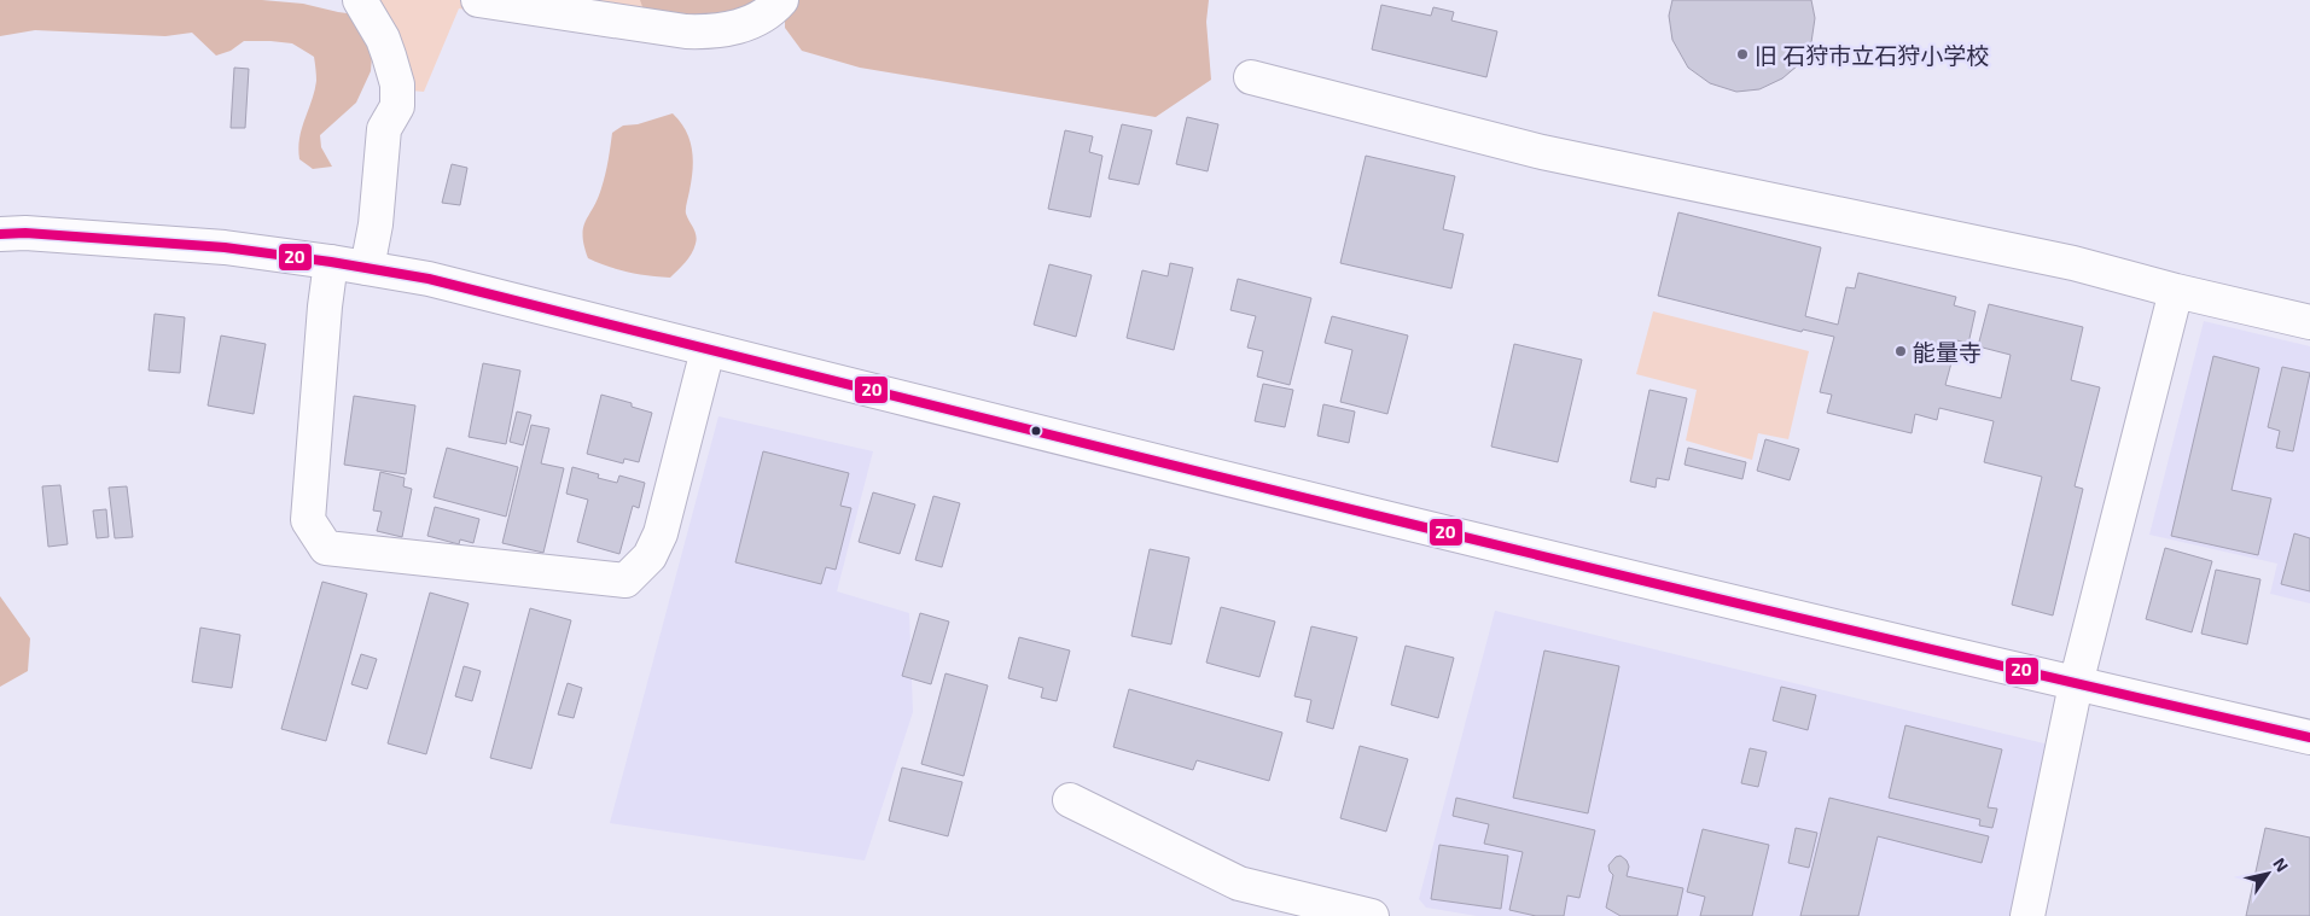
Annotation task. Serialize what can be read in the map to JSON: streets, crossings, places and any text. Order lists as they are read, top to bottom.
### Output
{
  "places": ["旧 石狩市立石狩小学校", "能量寺"],
  "lines": ["transit line 20"],
  "north": "top right"
}
